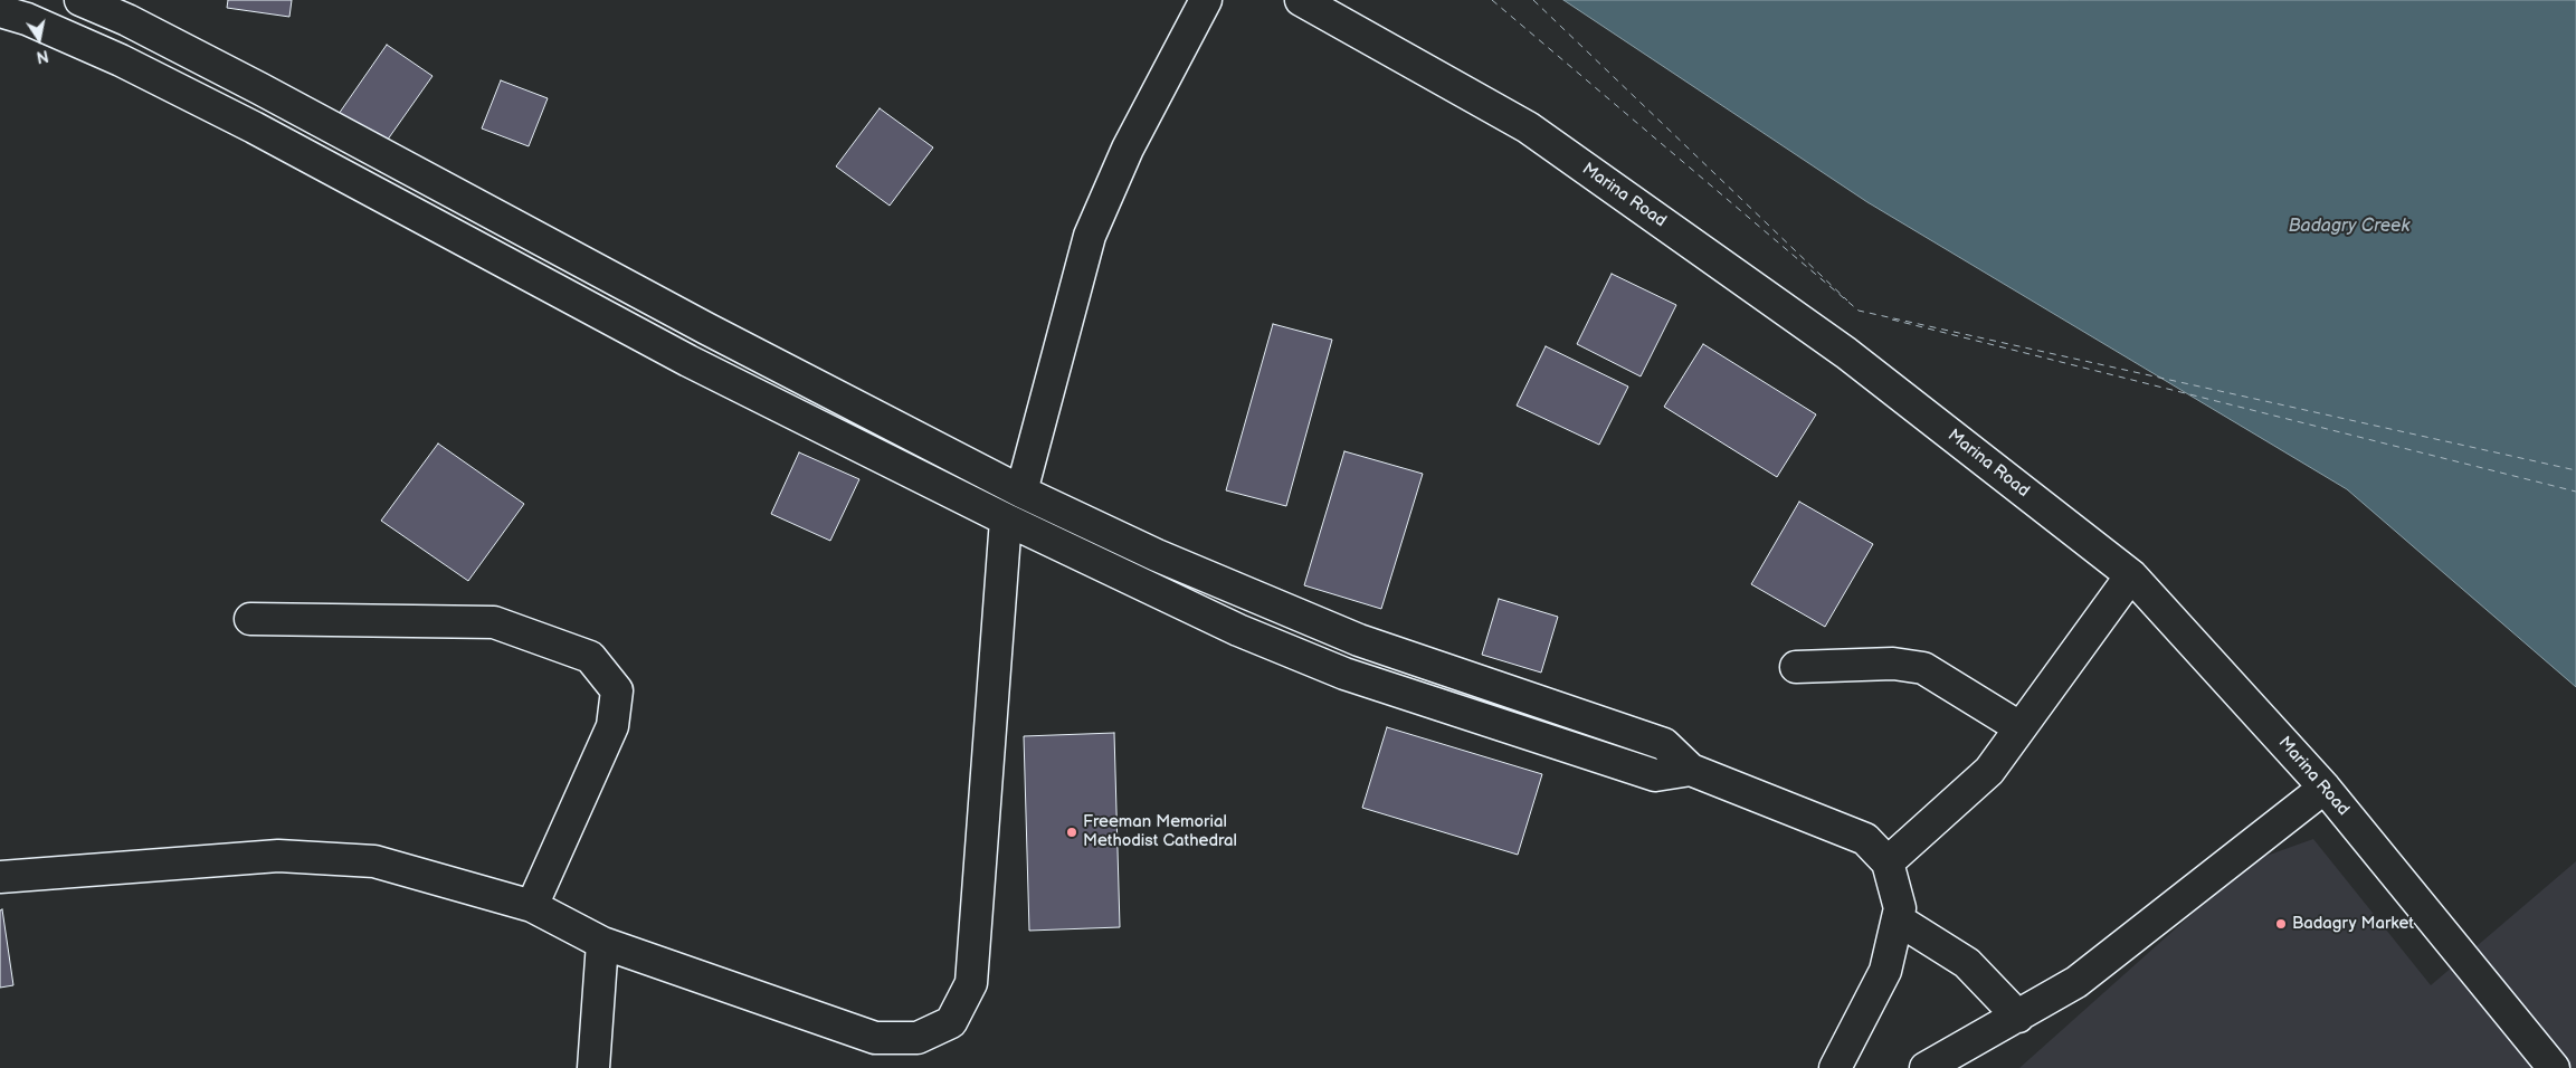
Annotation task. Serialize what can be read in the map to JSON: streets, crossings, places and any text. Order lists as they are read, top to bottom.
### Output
{
  "streets": {
    "street": ["Marina Road"]
  },
  "water": ["Badagry Creek"],
  "places": ["Freeman Memorial Methodist Cathedral", "Badagry Market"],
  "north": "bottom"
}
